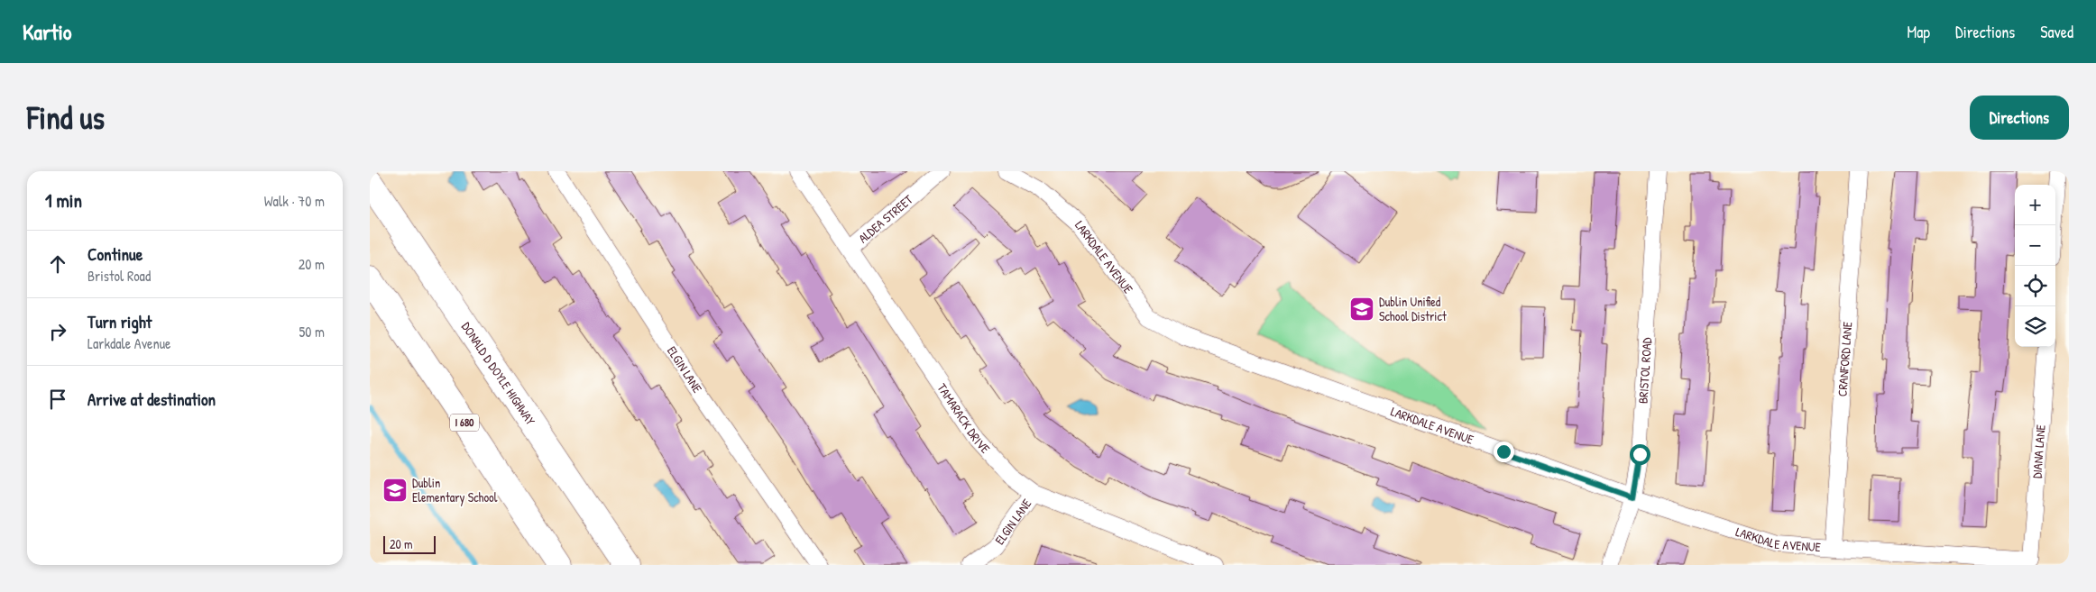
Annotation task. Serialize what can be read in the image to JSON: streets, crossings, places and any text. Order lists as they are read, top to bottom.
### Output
{
  "streets": {
    "highway": ["DONALD D DOYLE HIGHWAY", "I 680"],
    "street": [
      "ALDEA STREET",
      "LARKDALE AVENUE",
      "CRANFORD LANE",
      "ELGIN LANE",
      "BRISTOL ROAD",
      "TAMARACK DRIVE",
      "DIANA LANE"
    ]
  },
  "crossings": [
    ["ALDEA STREET", "TAMARACK DRIVE"],
    ["LARKDALE AVENUE", "CRANFORD LANE"],
    ["LARKDALE AVENUE", "BRISTOL ROAD"],
    ["LARKDALE AVENUE", "DIANA LANE"],
    ["ELGIN LANE", "TAMARACK DRIVE"]
  ],
  "places": {
    "school or university": ["Dublin Unified School District", "Dublin Elementary School"]
  },
  "scale_bar": "20 m",
  "page": {
    "header": "Kartio",
    "nav": ["Map", "Directions", "Saved"],
    "buttons": "Directions",
    "title": "Find us",
    "heading": ["1 min", "Walk · 70 m"],
    "map_buttons": ["+", "−"],
    "list": [
      ["Continue", "Bristol Road", "20 m"],
      ["Turn right", "Larkdale Avenue", "50 m"],
      "Arrive at destination"
    ],
    "scale": "20 m"
  }
}
